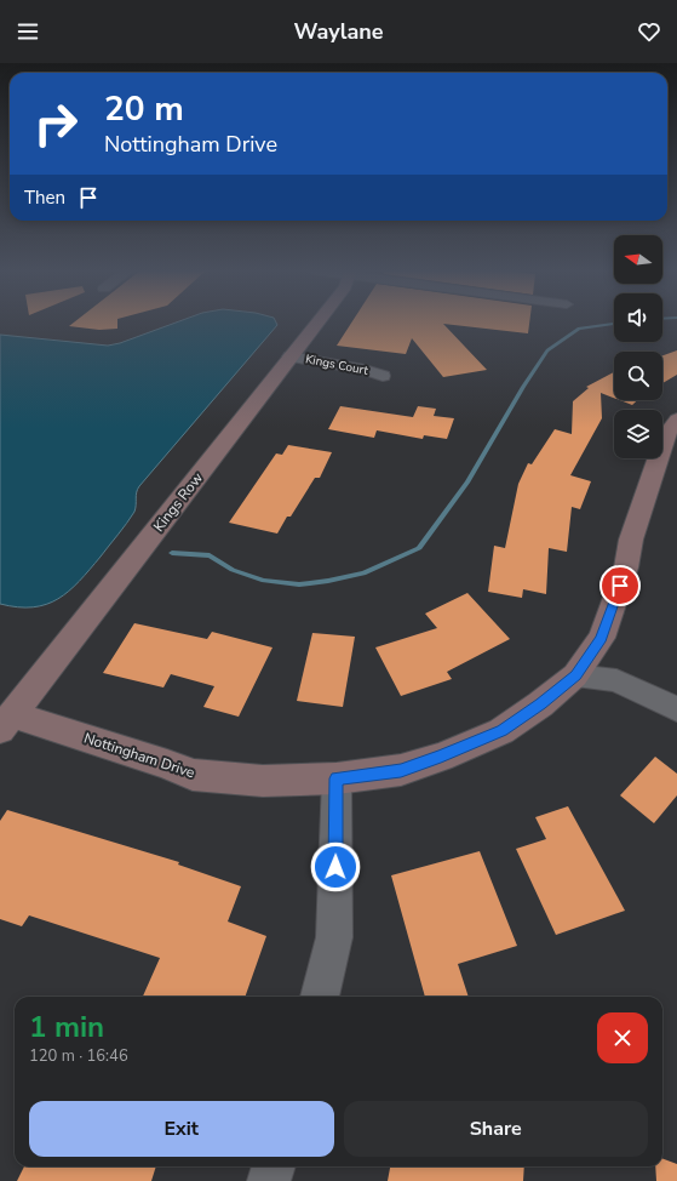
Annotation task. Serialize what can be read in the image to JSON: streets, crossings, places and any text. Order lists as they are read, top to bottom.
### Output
{
  "streets": {
    "street": ["Kings Court", "Kings Row", "Nottingham Drive"]
  },
  "crossings": [
    ["Kings Court", "Kings Row"],
    ["Kings Row", "Nottingham Drive"]
  ],
  "north": "left",
  "page": {
    "header": "Waylane",
    "turn": ["20 m", "Nottingham Drive"],
    "then": "Then",
    "heading": ["1 min", "120 m · 16:46"],
    "buttons": ["Exit", "Share"]
  }
}
